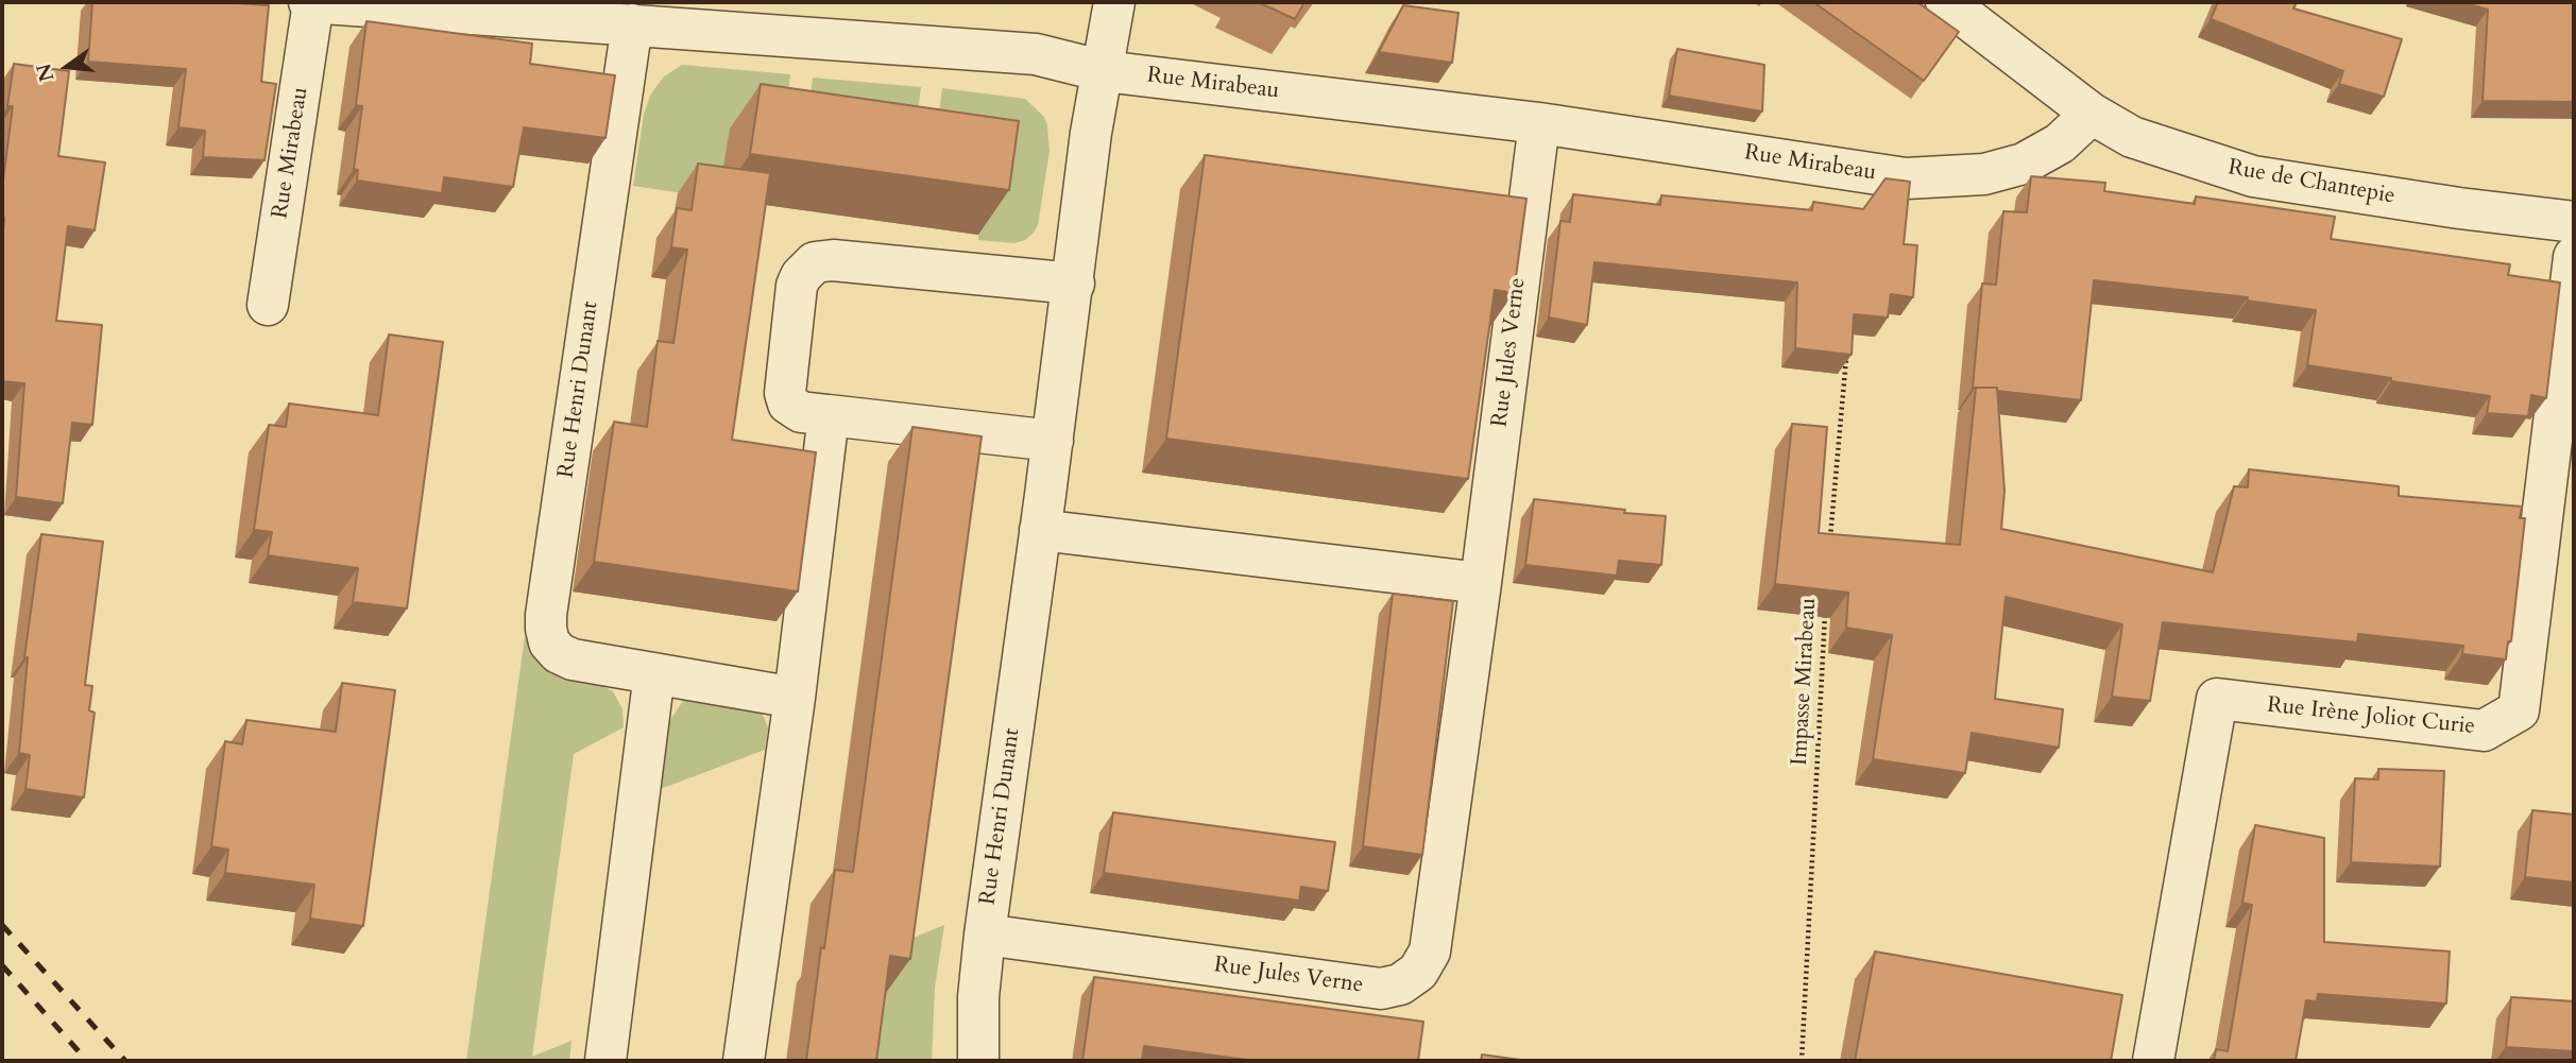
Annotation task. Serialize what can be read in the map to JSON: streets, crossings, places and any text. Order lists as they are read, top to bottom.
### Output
{
  "streets": {
    "street": [
      "Rue Mirabeau",
      "Rue de Chantepie",
      "Rue Jules Verne",
      "Rue Henri Dunant",
      "Rue Irène Joliot Curie"
    ],
    "path": ["Impasse Mirabeau"]
  },
  "crossings": [
    ["Rue Mirabeau", "Rue de Chantepie"],
    ["Rue Mirabeau", "Rue Jules Verne"],
    ["Rue Mirabeau", "Rue Henri Dunant"],
    ["Rue Jules Verne", "Rue Henri Dunant"]
  ],
  "north": "left"
}
